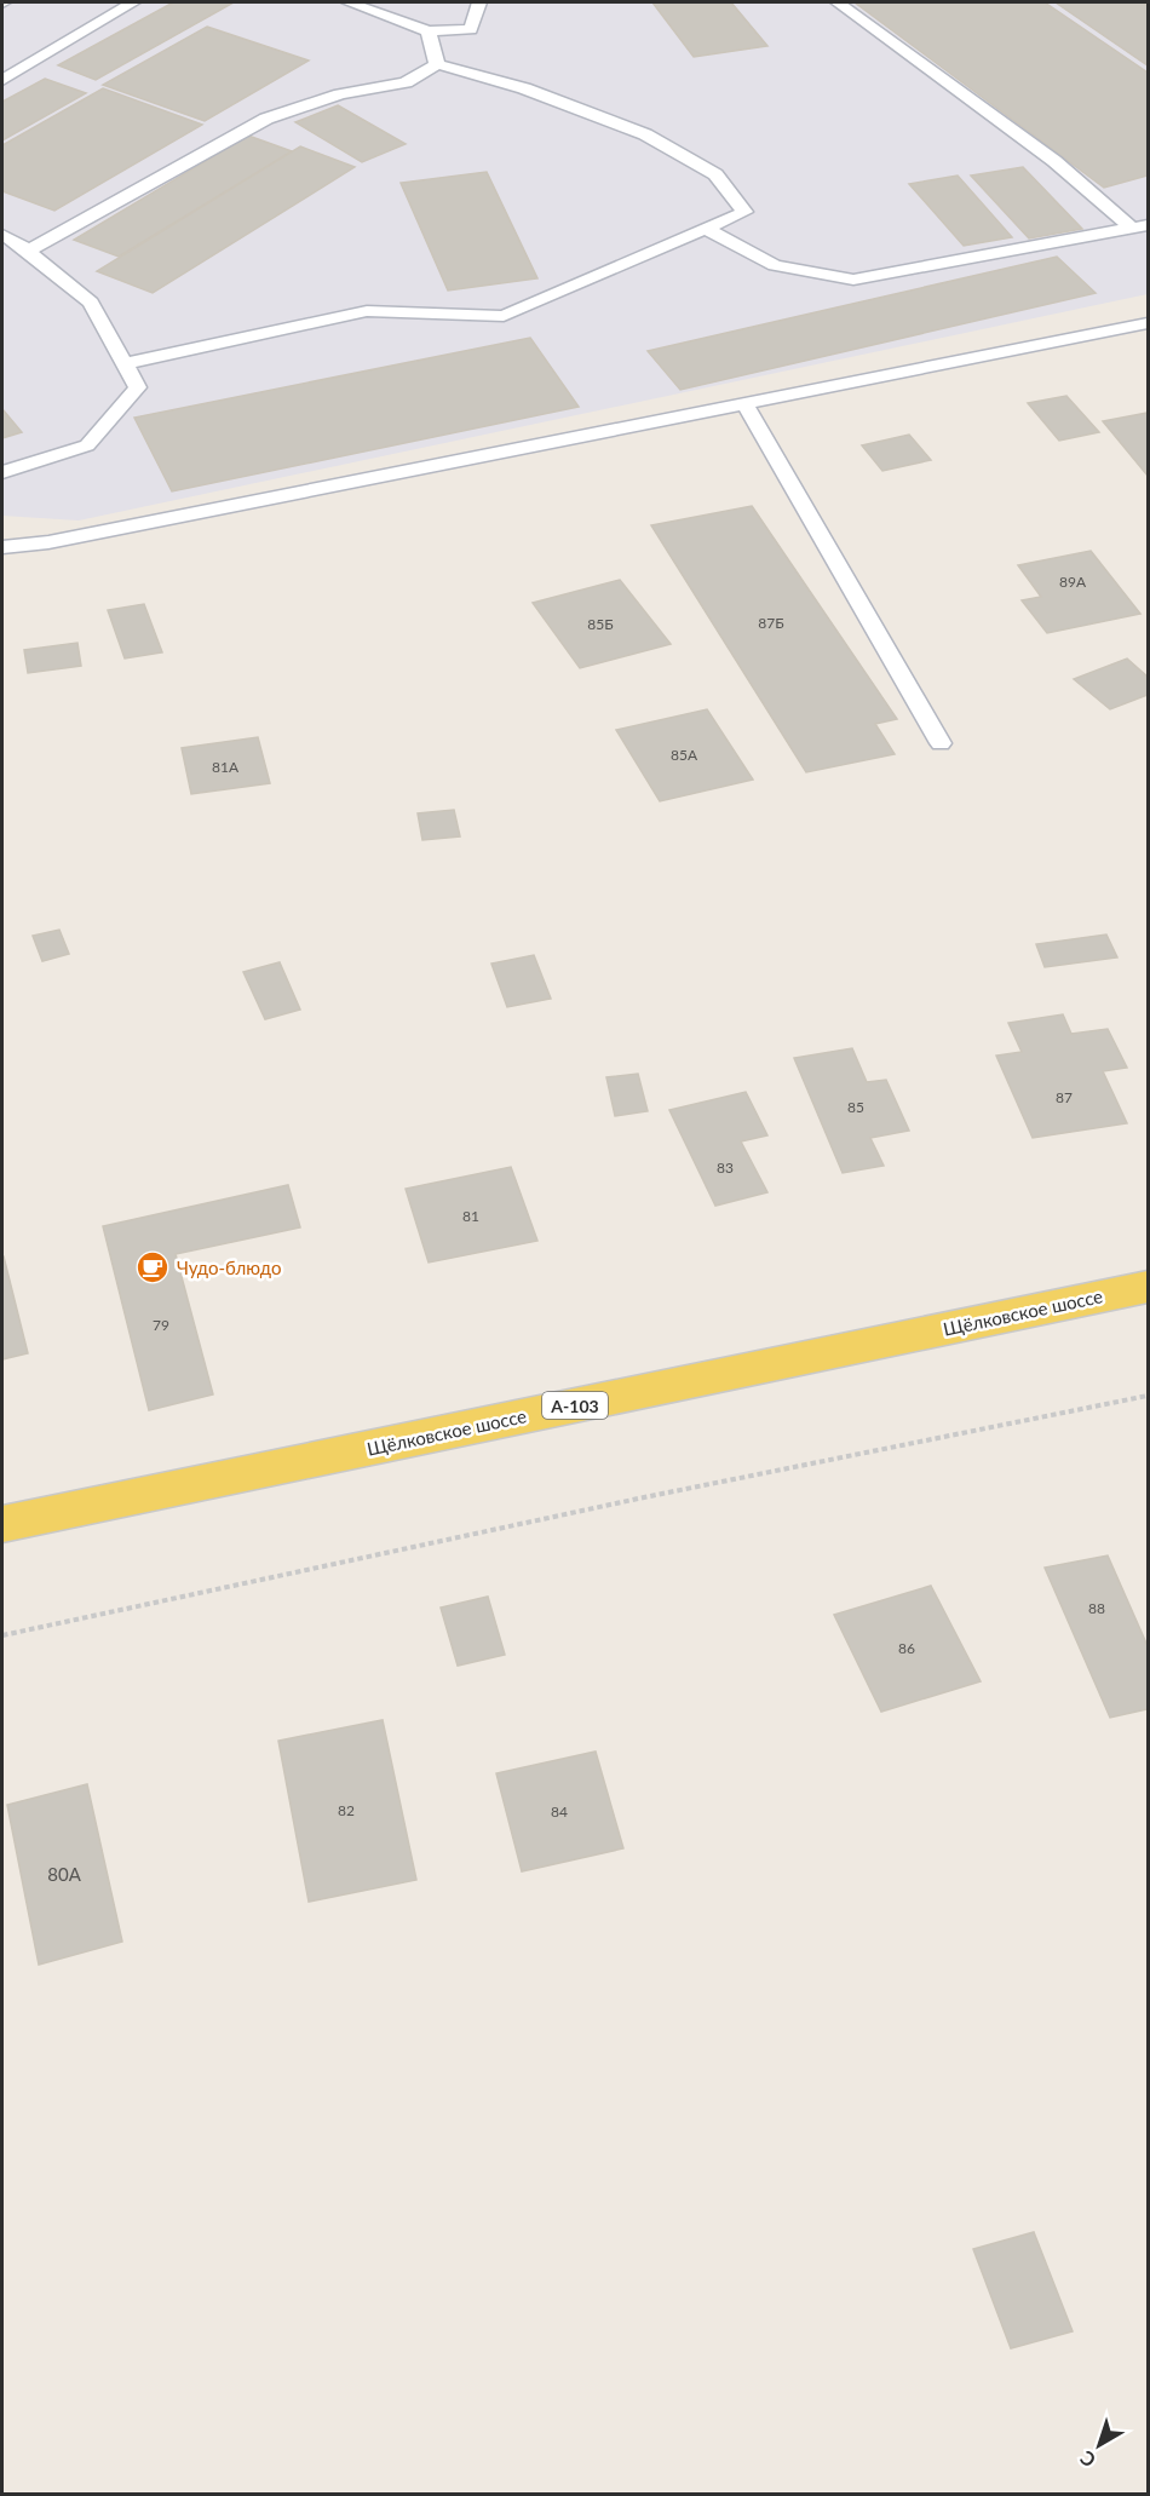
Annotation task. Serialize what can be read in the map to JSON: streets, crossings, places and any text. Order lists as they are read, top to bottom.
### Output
{
  "streets": {
    "main road": ["Щёлковское шоссе", "А-103"]
  },
  "places": {
    "cafe": ["Чудо-блюдо"]
  },
  "house_numbers": [
    "89А",
    "87Б",
    "85Б",
    "85А",
    "81А",
    "87",
    "85",
    "83",
    "81",
    "79",
    "88",
    "86",
    "82",
    "84",
    "80А"
  ],
  "north": "bottom left"
}
